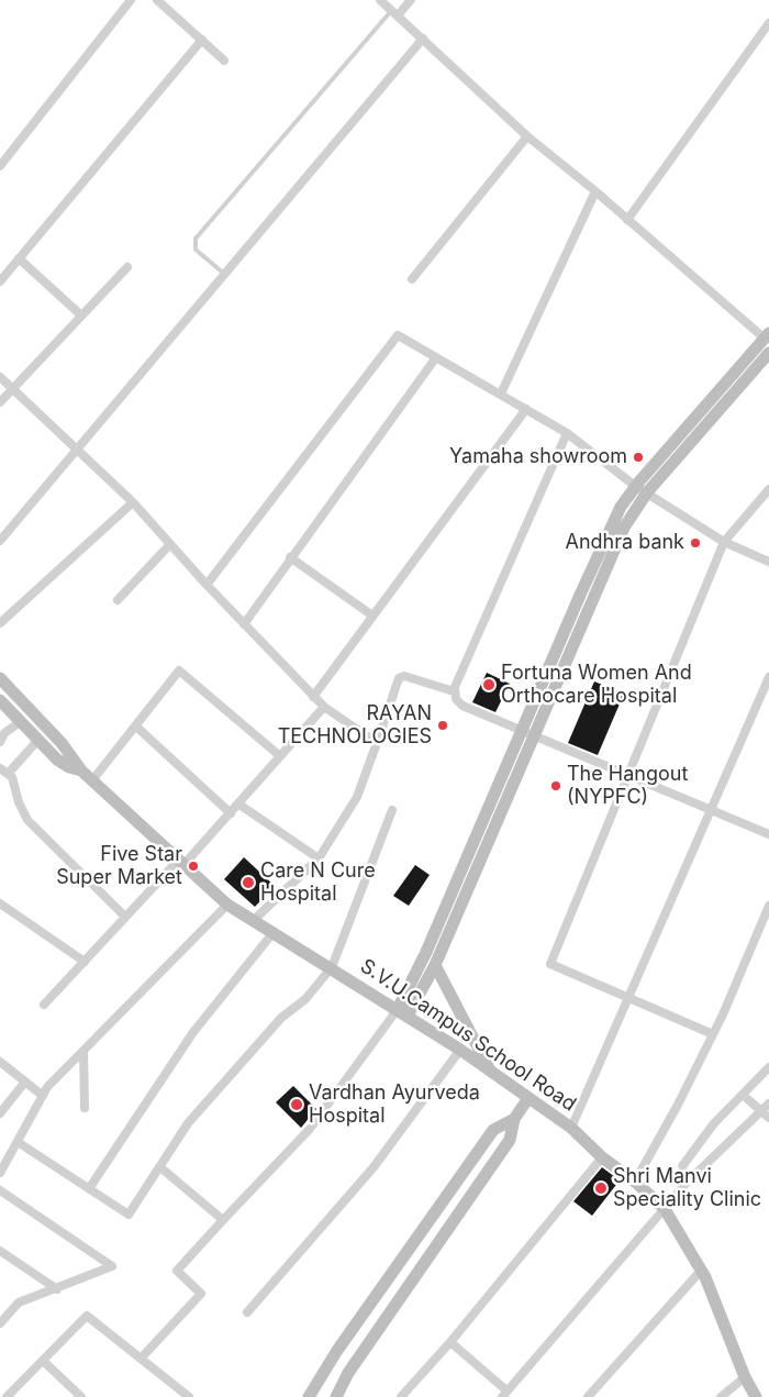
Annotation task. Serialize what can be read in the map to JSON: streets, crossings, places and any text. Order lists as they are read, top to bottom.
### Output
{
  "streets": {
    "street": ["S.V.U.Campus School Road"]
  },
  "places": [
    "Yamaha showroom",
    "Andhra bank",
    "Fortuna Women And Orthocare Hospital",
    "RAYAN TECHNOLOGIES",
    "The Hangout (NYPFC)",
    "Five Star Super Market",
    "Care N Cure Hospital",
    "Vardhan Ayurveda Hospital",
    "Shri Manvi Speciality Clinic"
  ]
}
